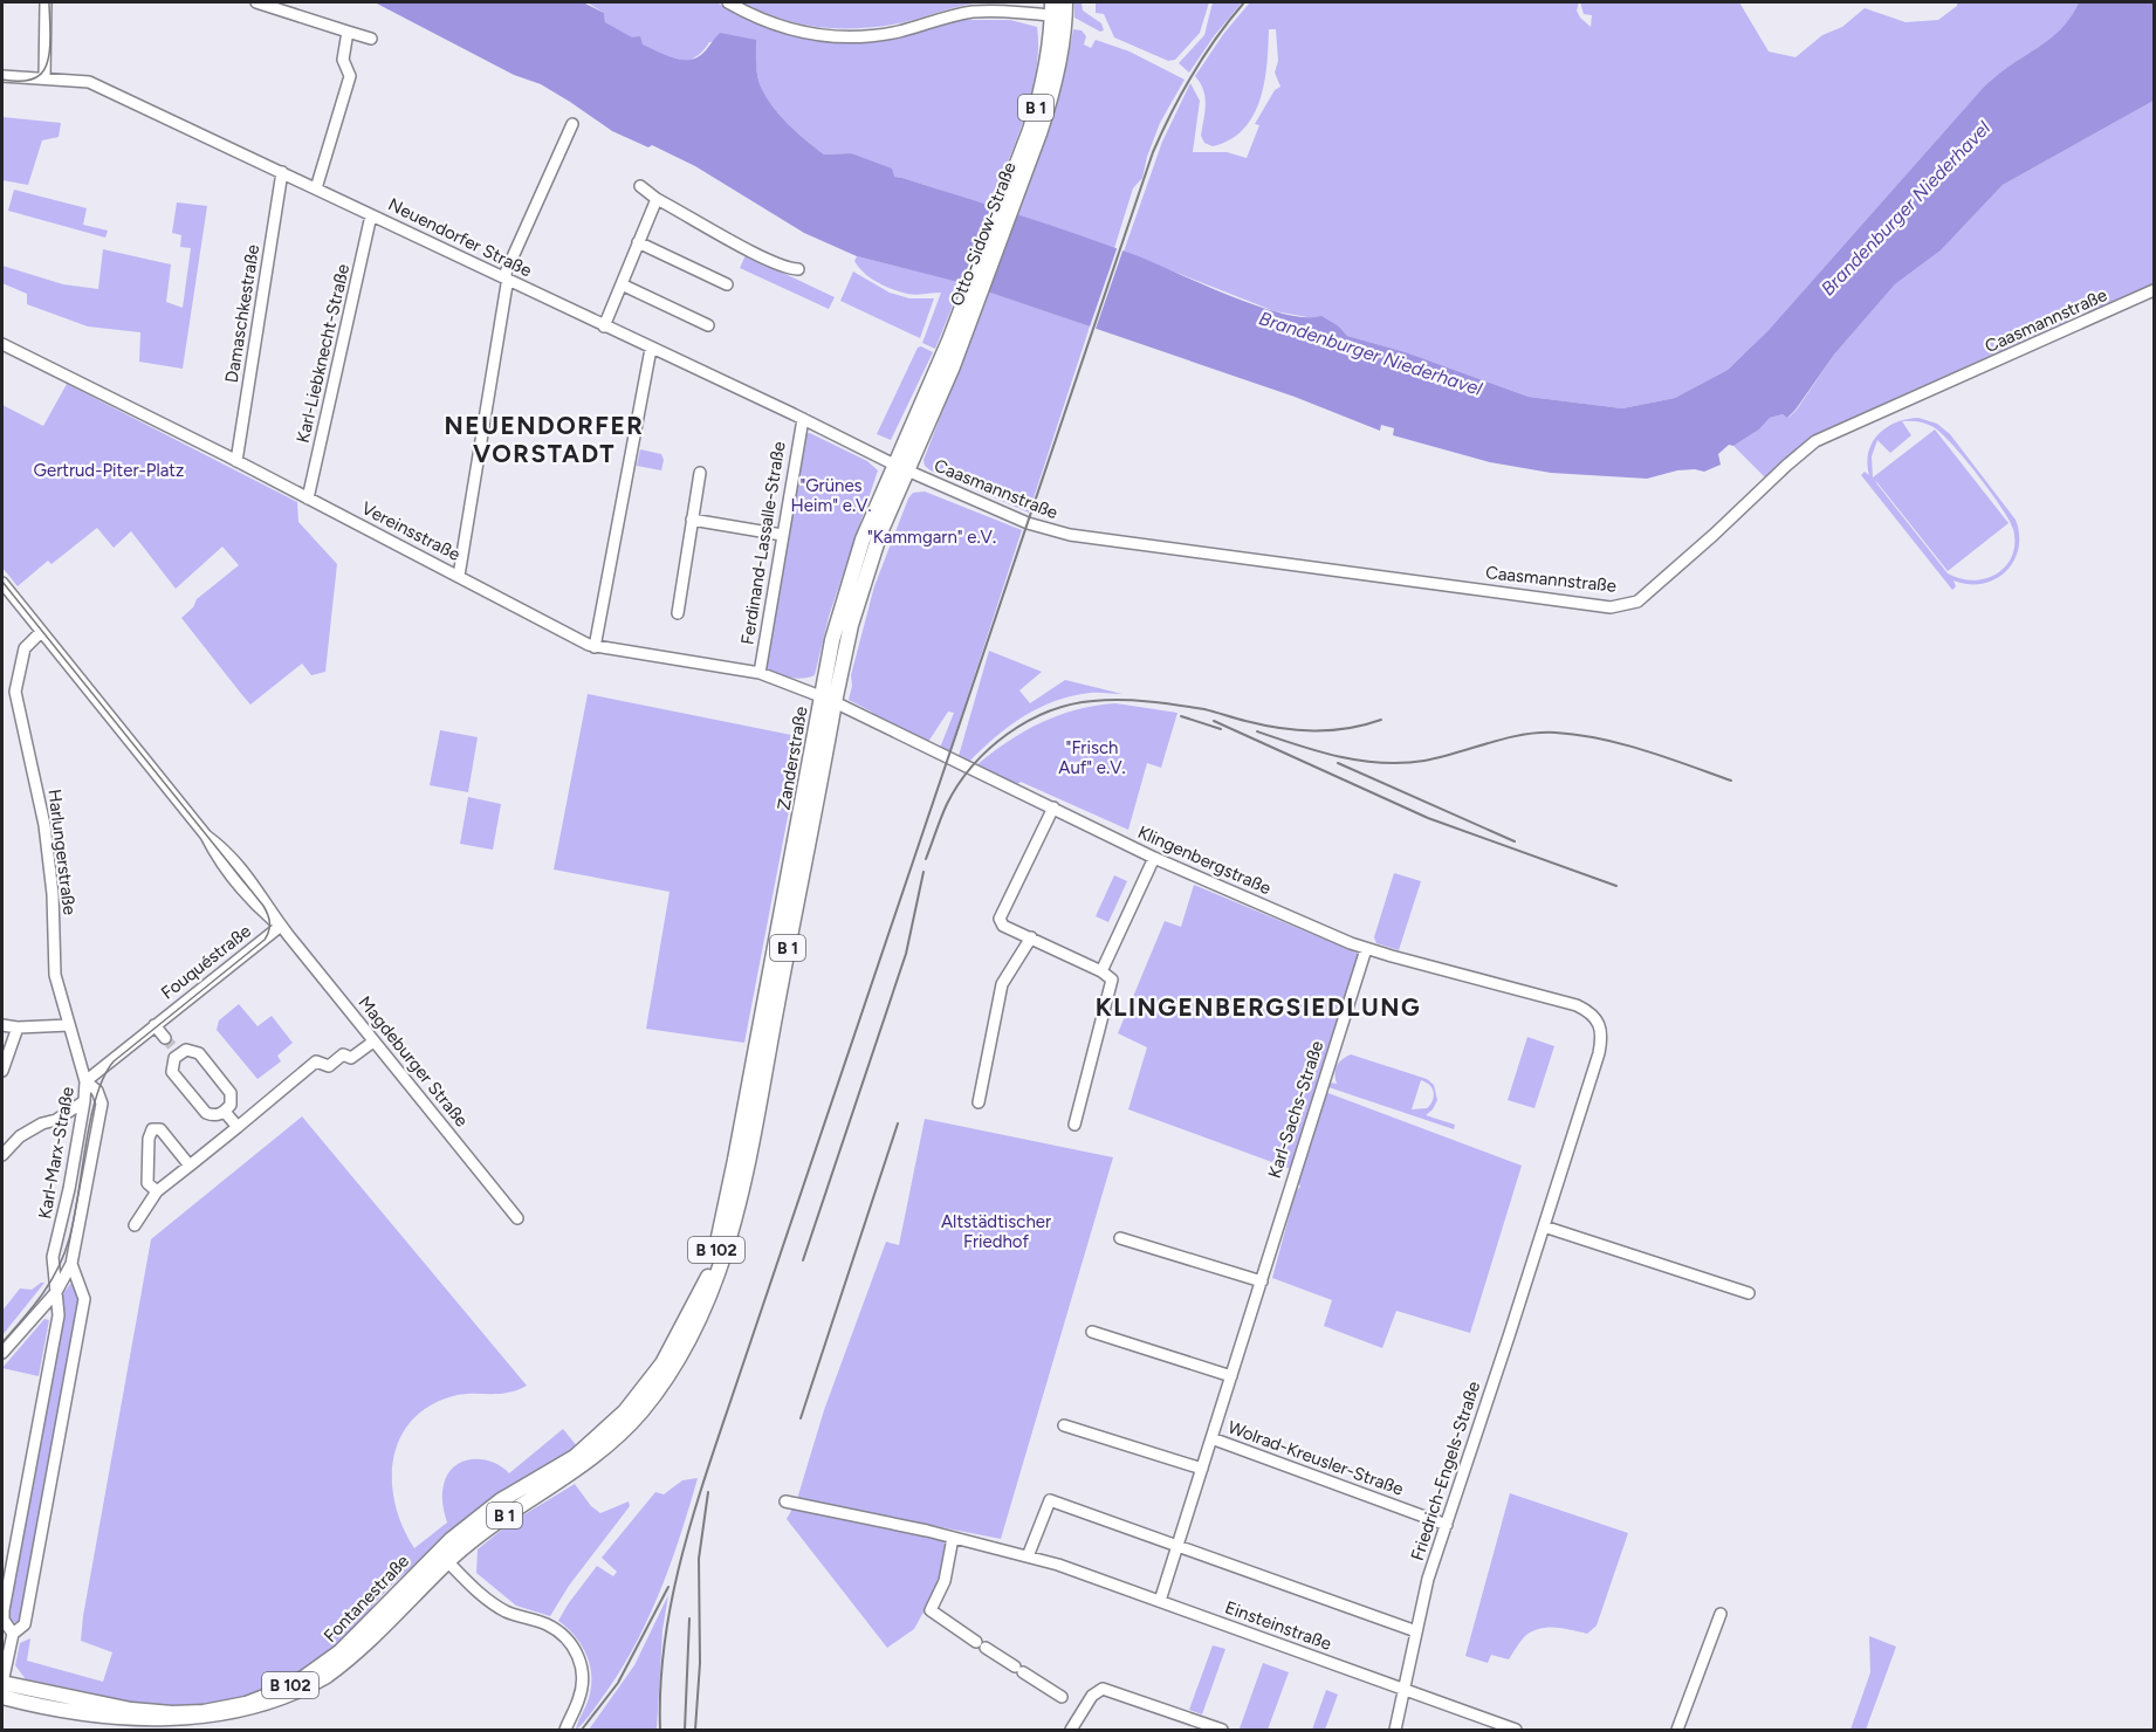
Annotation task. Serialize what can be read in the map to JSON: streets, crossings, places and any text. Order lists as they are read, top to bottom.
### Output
{
  "streets": {
    "main road": [
      "B 1",
      "Otto-Sidow-Straße",
      "Zanderstraße",
      "B 102",
      "Fontanestraße"
    ],
    "street": [
      "Neuendorfer Straße",
      "Damaschkestraße",
      "Caasmannstraße",
      "Karl-Liebknecht-Straße",
      "Vereinsstraße",
      "Ferdinand-Lassalle-Straße",
      "Harlungerstraße",
      "Klingenbergstraße",
      "Fouquéstraße",
      "Magdeburger Straße",
      "Karl-Sachs-Straße",
      "Karl-Marx-Straße",
      "Wolrad-Kreusler-Straße",
      "Friedrich-Engels-Straße",
      "Einsteinstraße"
    ]
  },
  "crossings": [
    ["Otto-Sidow-Straße", "Neuendorfer Straße"],
    ["Otto-Sidow-Straße", "Caasmannstraße"],
    ["Otto-Sidow-Straße", "Zanderstraße"],
    ["Neuendorfer Straße", "Damaschkestraße"],
    ["Neuendorfer Straße", "Caasmannstraße"],
    ["Neuendorfer Straße", "Karl-Liebknecht-Straße"],
    ["Neuendorfer Straße", "Ferdinand-Lassalle-Straße"],
    ["Neuendorfer Straße", "Zanderstraße"],
    ["Damaschkestraße", "Vereinsstraße"],
    ["Caasmannstraße", "Zanderstraße"],
    ["Karl-Liebknecht-Straße", "Vereinsstraße"],
    ["Vereinsstraße", "Ferdinand-Lassalle-Straße"],
    ["Vereinsstraße", "Zanderstraße"],
    ["Vereinsstraße", "Klingenbergstraße"],
    ["Zanderstraße", "Klingenbergstraße"],
    ["Zanderstraße", "Fontanestraße"],
    ["Harlungerstraße", "Fouquéstraße"],
    ["Harlungerstraße", "Magdeburger Straße"],
    ["Harlungerstraße", "Karl-Marx-Straße"],
    ["Klingenbergstraße", "Karl-Sachs-Straße"],
    ["Klingenbergstraße", "Friedrich-Engels-Straße"],
    ["Fouquéstraße", "Magdeburger Straße"],
    ["Fouquéstraße", "Karl-Marx-Straße"],
    ["Karl-Sachs-Straße", "Wolrad-Kreusler-Straße"],
    ["Karl-Sachs-Straße", "Einsteinstraße"],
    ["Karl-Marx-Straße", "Fontanestraße"],
    ["Wolrad-Kreusler-Straße", "Friedrich-Engels-Straße"],
    ["Friedrich-Engels-Straße", "Einsteinstraße"]
  ],
  "districts": ["NEUENDORFER VORSTADT", "KLINGENBERGSIEDLUNG"],
  "water": ["Brandenburger Niederhavel"],
  "parks": [
    "Gertrud-Piter-Platz",
    "\"Grünes Heim\" e.V.",
    "\"Kammgarn\" e.V.",
    "\"Frisch Auf\" e.V.",
    "Altstädtischer Friedhof"
  ]
}
